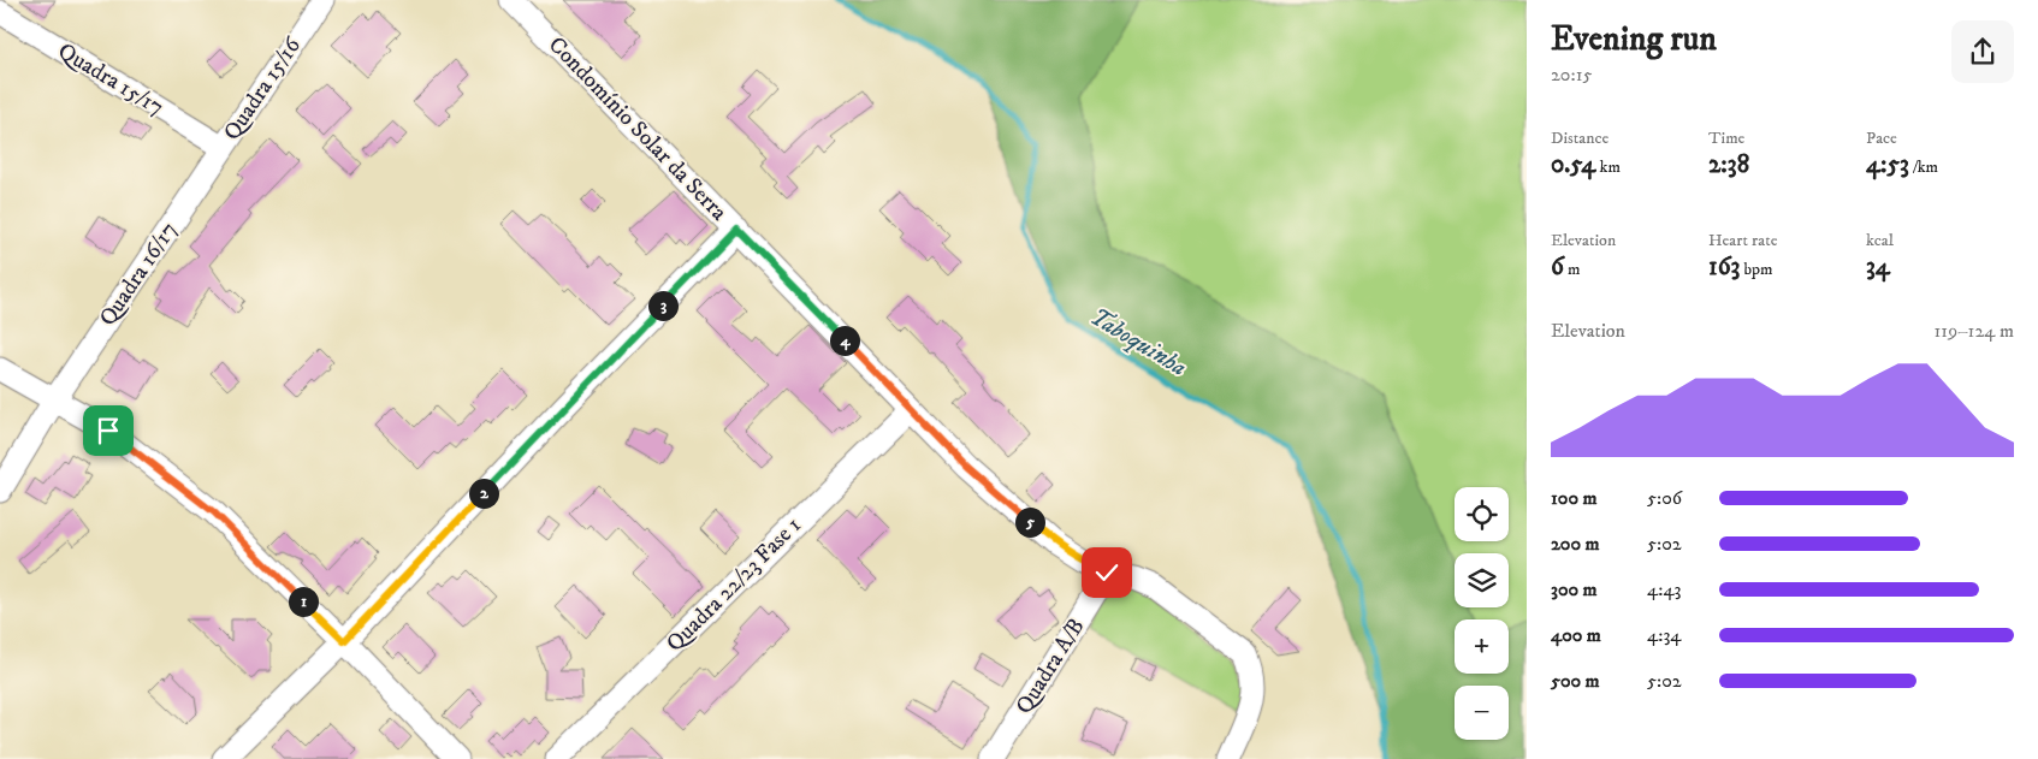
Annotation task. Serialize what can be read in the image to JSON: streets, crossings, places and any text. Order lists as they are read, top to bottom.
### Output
{
  "streets": {
    "street": [
      "Quadra 15/17",
      "Quadra 15/16",
      "Condomínio Solar da Serra",
      "Quadra 16/17",
      "Quadra 22/23 Fase 1",
      "Quadra A/B"
    ]
  },
  "crossings": [
    ["Quadra 15/17", "Quadra 15/16"],
    ["Quadra 15/17", "Quadra 16/17"],
    ["Quadra 15/16", "Quadra 16/17"],
    ["Condomínio Solar da Serra", "Quadra 22/23 Fase 1"],
    ["Condomínio Solar da Serra", "Quadra A/B"]
  ],
  "water": ["Taboquinha"],
  "page": {
    "heading": ["Evening run", "20:15"],
    "stats": [
      ["Distance", "0.54 km"],
      ["Time", "2:38"],
      ["Pace", "4:53 /km"],
      ["Elevation", "6 m"],
      ["Heart rate", "163 bpm"],
      ["kcal", "34"]
    ],
    "pins": [
      "3",
      "4",
      "2",
      "5",
      "1"
    ],
    "chart": ["Elevation", "119–124 m"],
    "list": [
      {
        "name": "100 m",
        "note": "5:06"
      },
      {
        "name": "200 m",
        "note": "5:02"
      },
      {
        "name": "300 m",
        "note": "4:43"
      },
      {
        "name": "400 m",
        "note": "4:34"
      },
      {
        "name": "500 m",
        "note": "5:02"
      }
    ],
    "map_buttons": ["+", "−"]
  }
}
